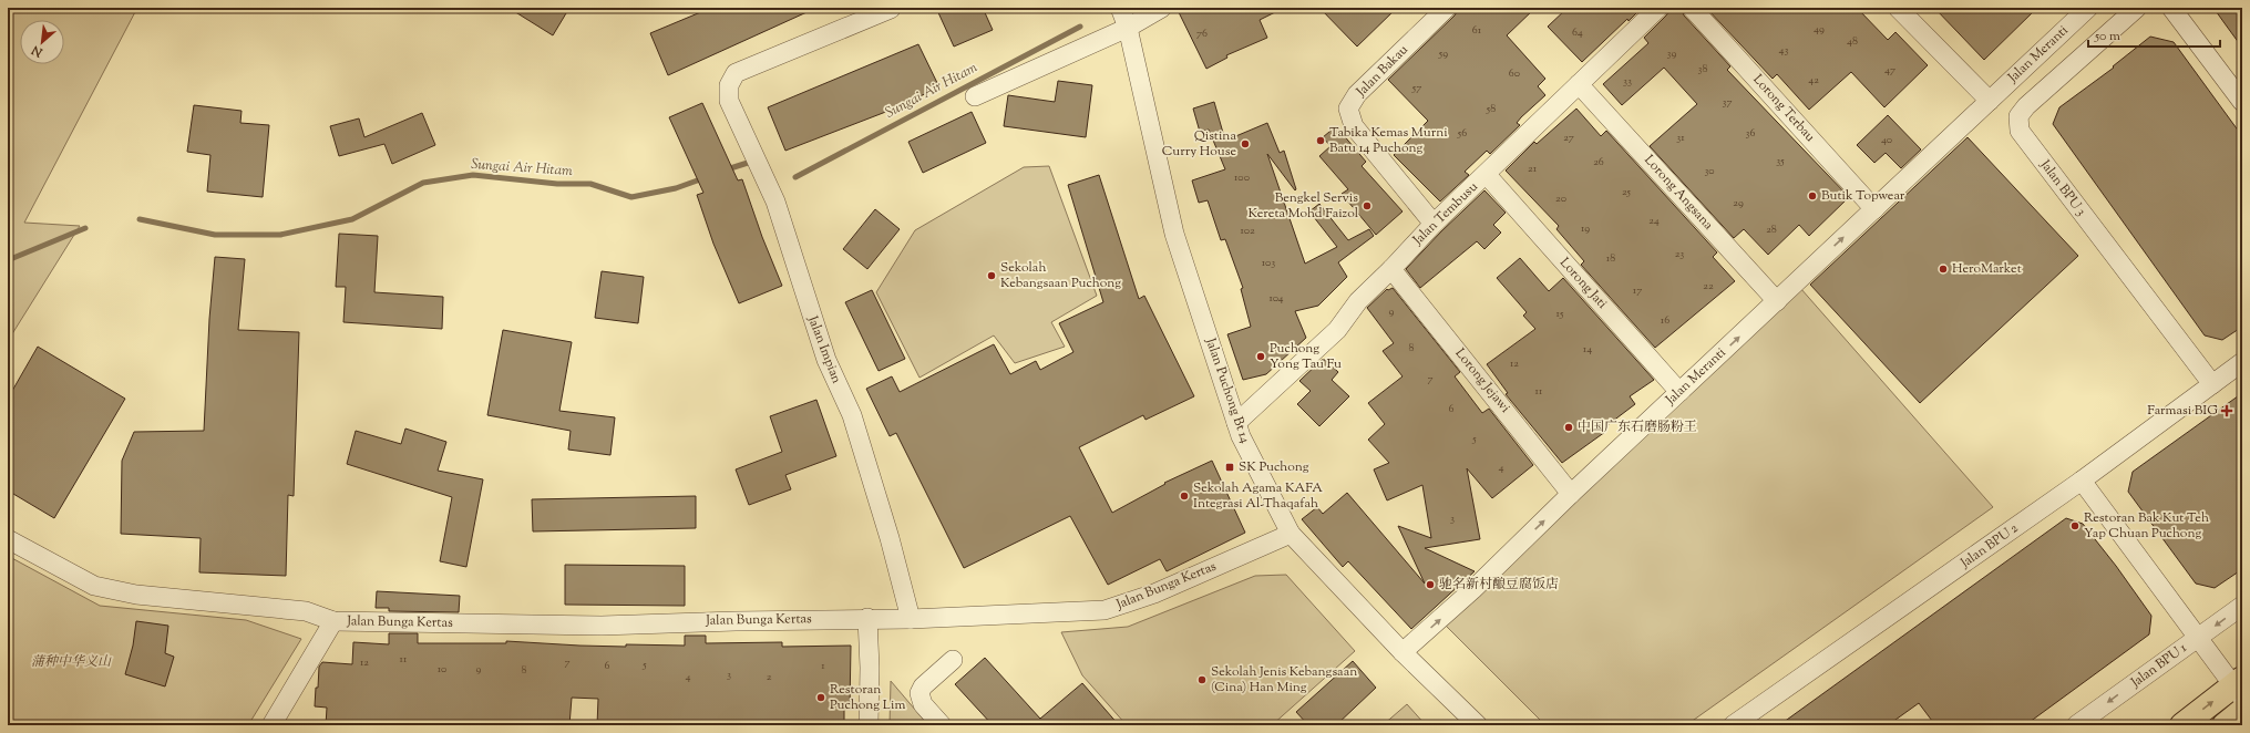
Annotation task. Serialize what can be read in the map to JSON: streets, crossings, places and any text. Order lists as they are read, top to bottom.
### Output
{
  "streets": {
    "street": [
      "Jalan Meranti",
      "Jalan Bakau",
      "Lorong Terbau",
      "Jalan BPU 3",
      "Lorong Angsana",
      "Jalan Tembusu",
      "Lorong Jati",
      "Jalan Impian",
      "Lorong Jejawi",
      "Jalan Puchong Bt 14",
      "Jalan BPU 2",
      "Jalan Bunga Kertas",
      "Jalan BPU 1"
    ]
  },
  "crossings": [
    ["Jalan Meranti", "Lorong Terbau"],
    ["Jalan Meranti", "Lorong Angsana"],
    ["Jalan Meranti", "Lorong Jati"],
    ["Jalan Meranti", "Lorong Jejawi"],
    ["Jalan Meranti", "Jalan Puchong Bt 14"],
    ["Jalan Bakau", "Jalan Tembusu"],
    ["Jalan BPU 3", "Jalan BPU 2"],
    ["Lorong Angsana", "Jalan Tembusu"],
    ["Jalan Tembusu", "Lorong Jati"],
    ["Jalan Tembusu", "Lorong Jejawi"],
    ["Jalan Tembusu", "Jalan Puchong Bt 14"],
    ["Jalan Impian", "Jalan Bunga Kertas"],
    ["Jalan Puchong Bt 14", "Jalan Bunga Kertas"]
  ],
  "one_way": ["Jalan Meranti", "Jalan BPU 1"],
  "water": ["Sungai Air Hitam"],
  "parks": ["蒲种中华义山"],
  "places": {
    "other": [
      "Tabika Kemas Murni Batu 14 Puchong",
      "Qistina Curry House",
      "Butik Topwear",
      "Bengkel Servis Kereta Mohd Faizol",
      "HeroMarket",
      "Sekolah Kebangsaan Puchong",
      "Puchong Yong Tau Fu",
      "中国广东石磨肠粉王",
      "Sekolah Agama KAFA Integrasi Al-Thaqafah",
      "Restoran Bak Kut Teh Yap Chuan Puchong",
      "驰名新村酿豆腐饭店",
      "Sekolah Jenis Kebangsaan (Cina) Han Ming",
      "Restoran Puchong Lim"
    ],
    "health": ["Farmasi BIG"],
    "transit": ["SK Puchong"]
  },
  "house_numbers": [
    "49",
    "61",
    "64",
    "76",
    "48",
    "43",
    "59",
    "39",
    "38",
    "47",
    "60",
    "42",
    "33",
    "57",
    "37",
    "58",
    "56",
    "36",
    "27",
    "31",
    "40",
    "35",
    "26",
    "21",
    "30",
    "100",
    "25",
    "20",
    "29",
    "24",
    "19",
    "28",
    "102",
    "23",
    "18",
    "103",
    "22",
    "17",
    "104",
    "9",
    "15",
    "16",
    "8",
    "14",
    "12",
    "7",
    "11",
    "6",
    "5",
    "4",
    "3",
    "11",
    "12",
    "7",
    "5",
    "6",
    "1",
    "10",
    "9",
    "8",
    "3",
    "4",
    "2"
  ],
  "scale_bar": "50 m",
  "north": "bottom left"
}
